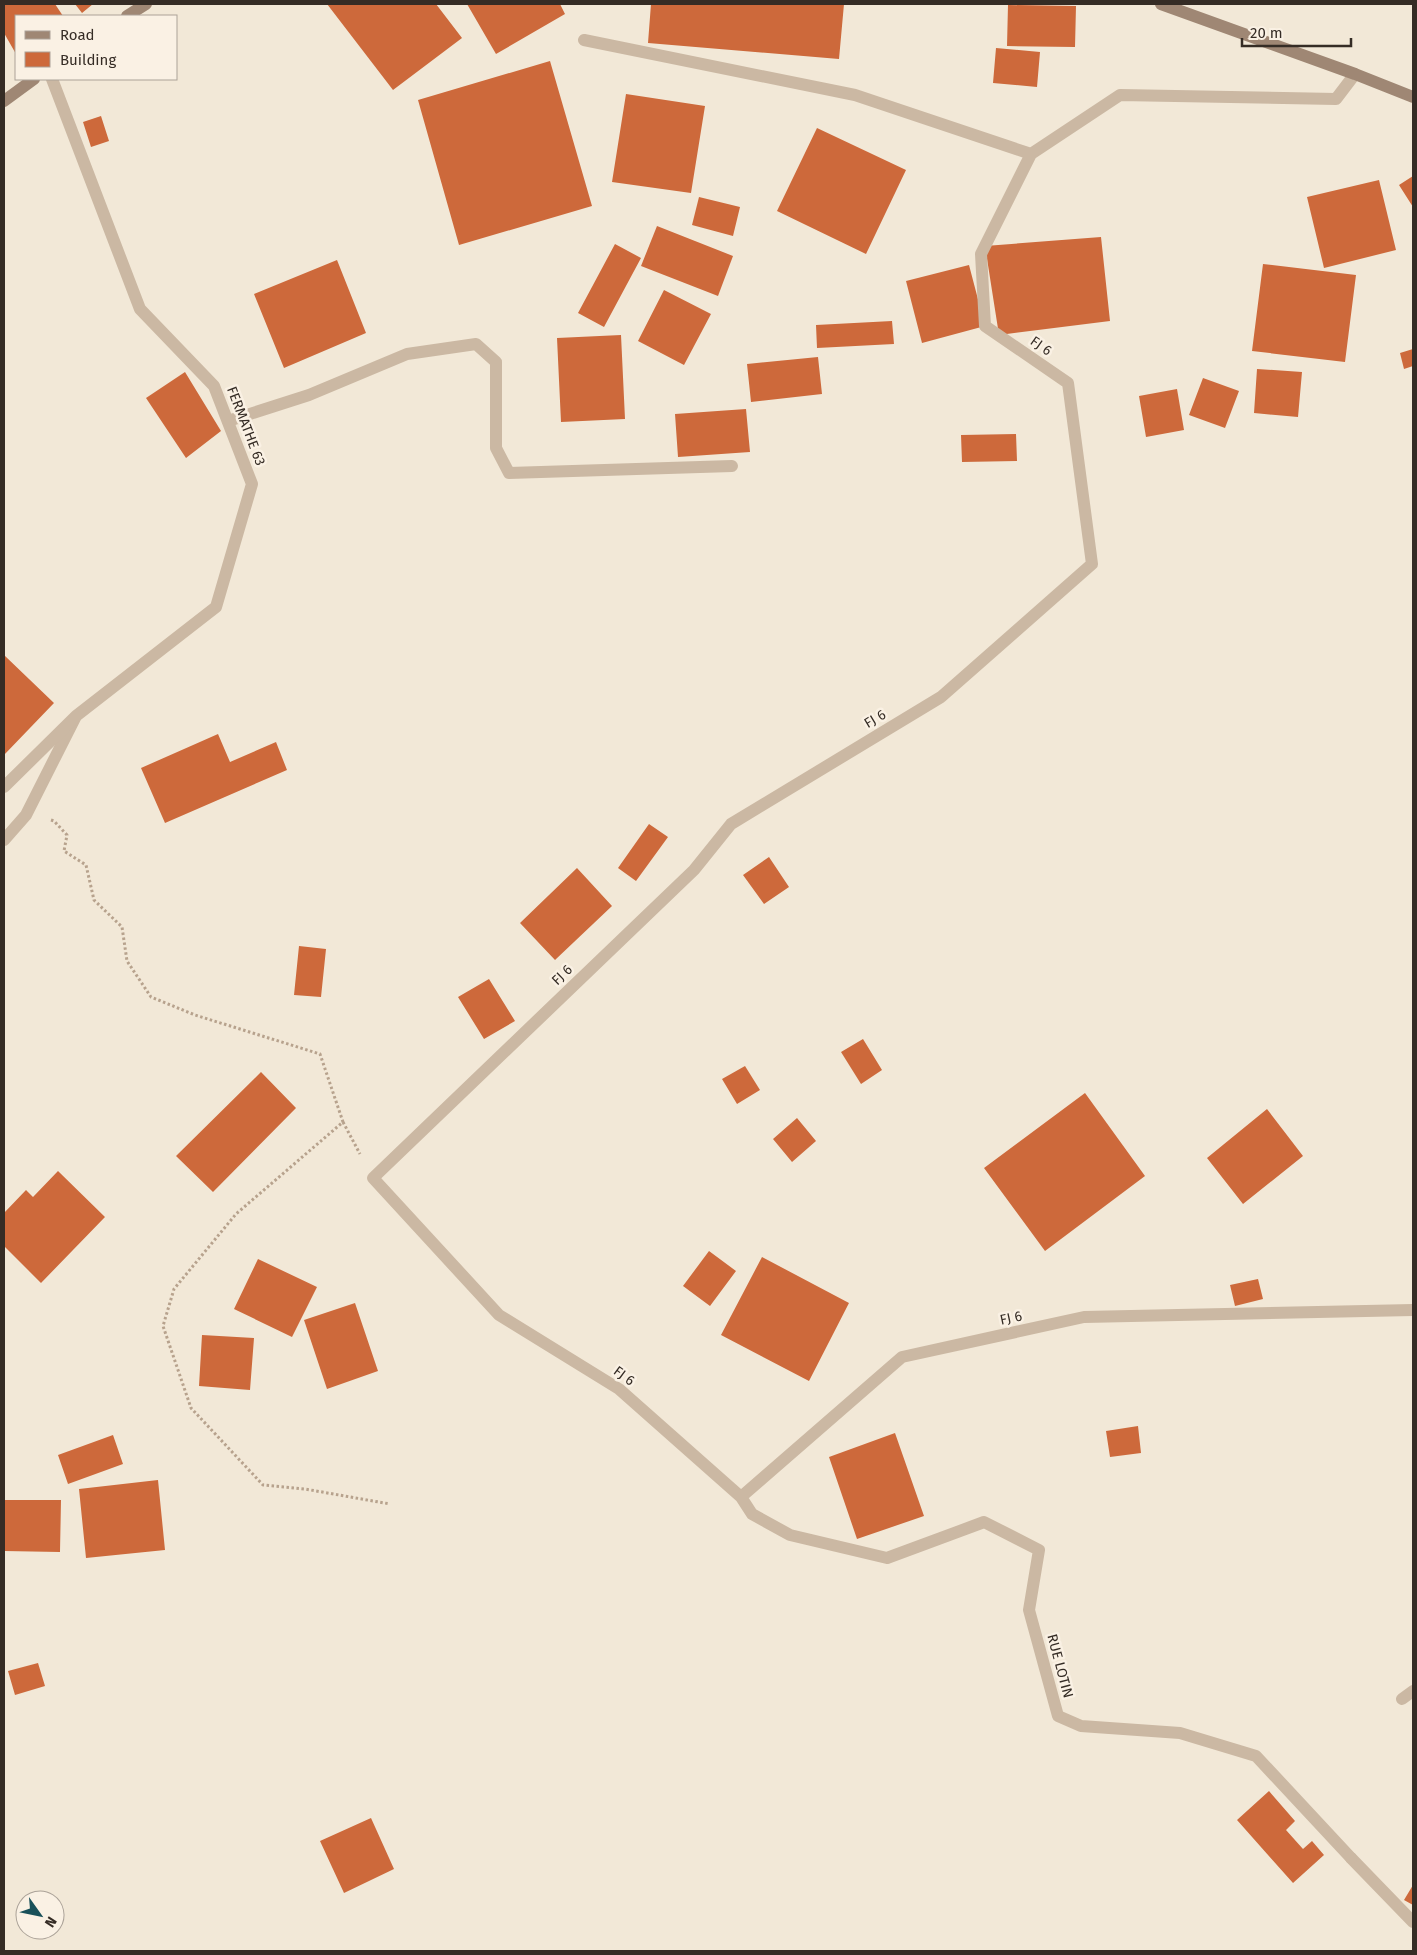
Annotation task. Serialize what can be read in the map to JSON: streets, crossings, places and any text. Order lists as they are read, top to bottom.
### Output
{
  "streets": {
    "street": ["FJ 6", "FERMATHE 63", "RUE LOTIN"]
  },
  "crossings": [
    ["FJ 6", "RUE LOTIN"]
  ],
  "legend": ["Road", "Building"],
  "scale_bar": "20 m",
  "north": "bottom right"
}
